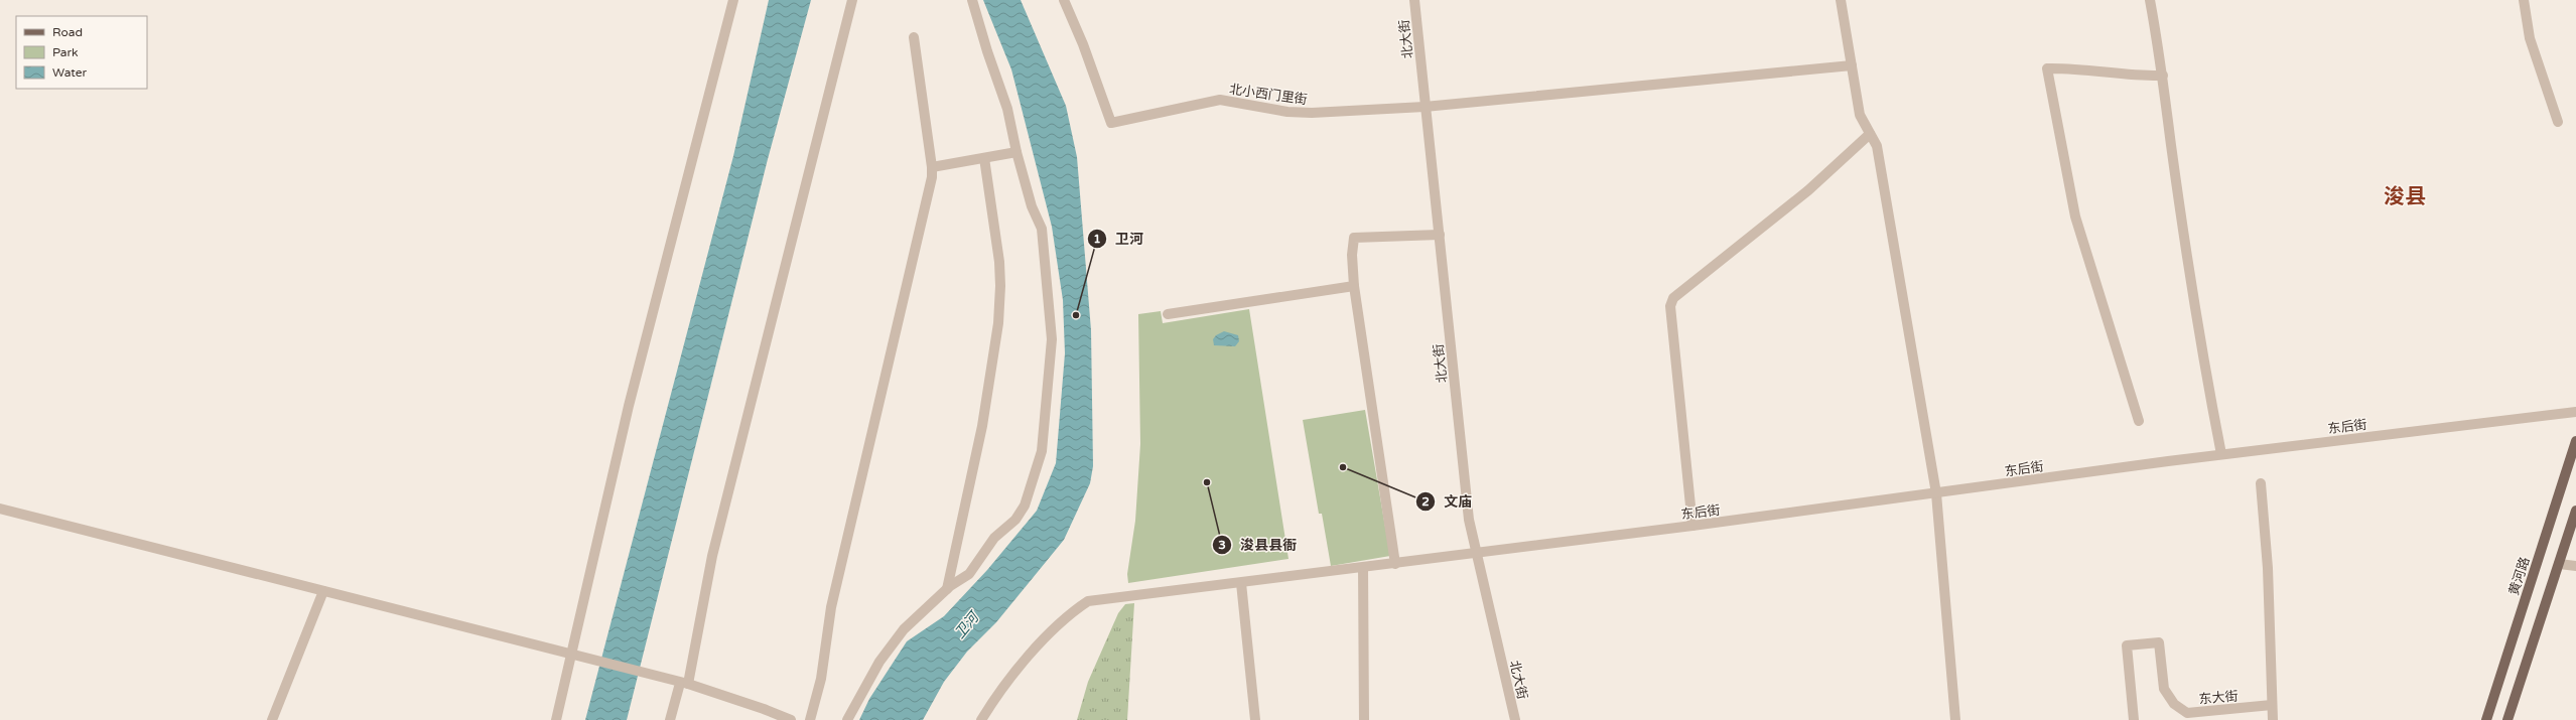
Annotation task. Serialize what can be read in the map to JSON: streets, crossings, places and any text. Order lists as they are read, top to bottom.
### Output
{
  "streets": {
    "main road": ["黄河路"],
    "street": [
      "北大街",
      "北小西门里街",
      "东后街",
      "东大街"
    ]
  },
  "crossings": [
    ["北大街", "北小西门里街"],
    ["北大街", "东后街"]
  ],
  "districts": ["浚县"],
  "water": ["卫河"],
  "places": ["卫河", "文庙", "浚县县衙"],
  "legend": ["Road", "Park", "Water"]
}
